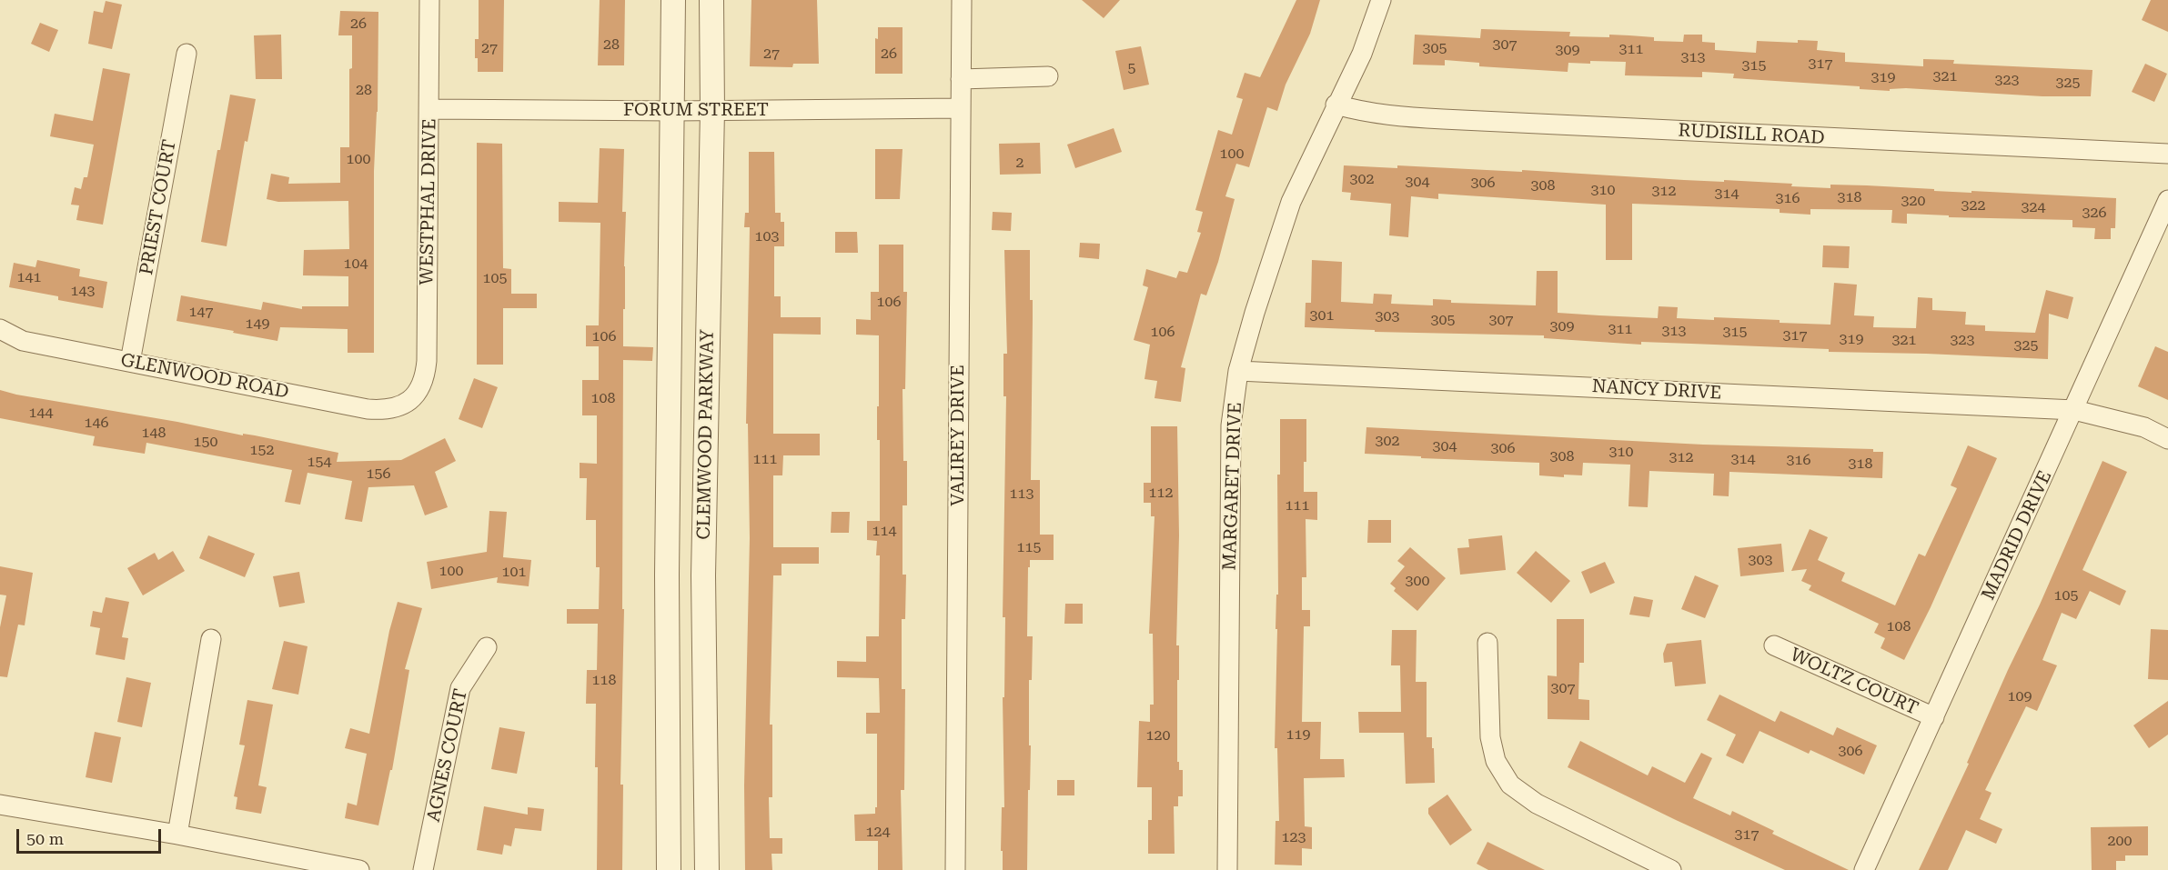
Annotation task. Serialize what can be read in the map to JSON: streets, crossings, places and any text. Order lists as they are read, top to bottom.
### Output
{
  "streets": {
    "street": [
      "FORUM STREET",
      "RUDISILL ROAD",
      "WESTPHAL DRIVE",
      "PRIEST COURT",
      "GLENWOOD ROAD",
      "NANCY DRIVE",
      "CLEMWOOD PARKWAY",
      "VALIREY DRIVE",
      "MARGARET DRIVE",
      "MADRID DRIVE",
      "WOLTZ COURT",
      "AGNES COURT"
    ]
  },
  "crossings": [
    ["FORUM STREET", "WESTPHAL DRIVE"],
    ["FORUM STREET", "CLEMWOOD PARKWAY"],
    ["FORUM STREET", "VALIREY DRIVE"],
    ["RUDISILL ROAD", "MARGARET DRIVE"],
    ["WESTPHAL DRIVE", "GLENWOOD ROAD"],
    ["PRIEST COURT", "GLENWOOD ROAD"],
    ["NANCY DRIVE", "MARGARET DRIVE"],
    ["NANCY DRIVE", "MADRID DRIVE"],
    ["MADRID DRIVE", "WOLTZ COURT"]
  ],
  "house_numbers": [
    "26",
    "28",
    "307",
    "27",
    "305",
    "311",
    "309",
    "27",
    "26",
    "313",
    "317",
    "315",
    "5",
    "321",
    "319",
    "323",
    "325",
    "28",
    "100",
    "100",
    "2",
    "302",
    "304",
    "306",
    "308",
    "310",
    "312",
    "314",
    "318",
    "316",
    "320",
    "322",
    "324",
    "326",
    "103",
    "104",
    "141",
    "105",
    "143",
    "106",
    "147",
    "301",
    "303",
    "305",
    "307",
    "149",
    "309",
    "311",
    "313",
    "106",
    "315",
    "317",
    "106",
    "319",
    "321",
    "323",
    "325",
    "108",
    "144",
    "146",
    "148",
    "302",
    "150",
    "304",
    "306",
    "152",
    "310",
    "308",
    "312",
    "111",
    "314",
    "316",
    "154",
    "318",
    "156",
    "112",
    "113",
    "111",
    "114",
    "115",
    "303",
    "100",
    "101",
    "300",
    "105",
    "108",
    "118",
    "307",
    "109",
    "119",
    "120",
    "306",
    "124",
    "317",
    "123",
    "200"
  ],
  "scale_bar": "50 m"
}
